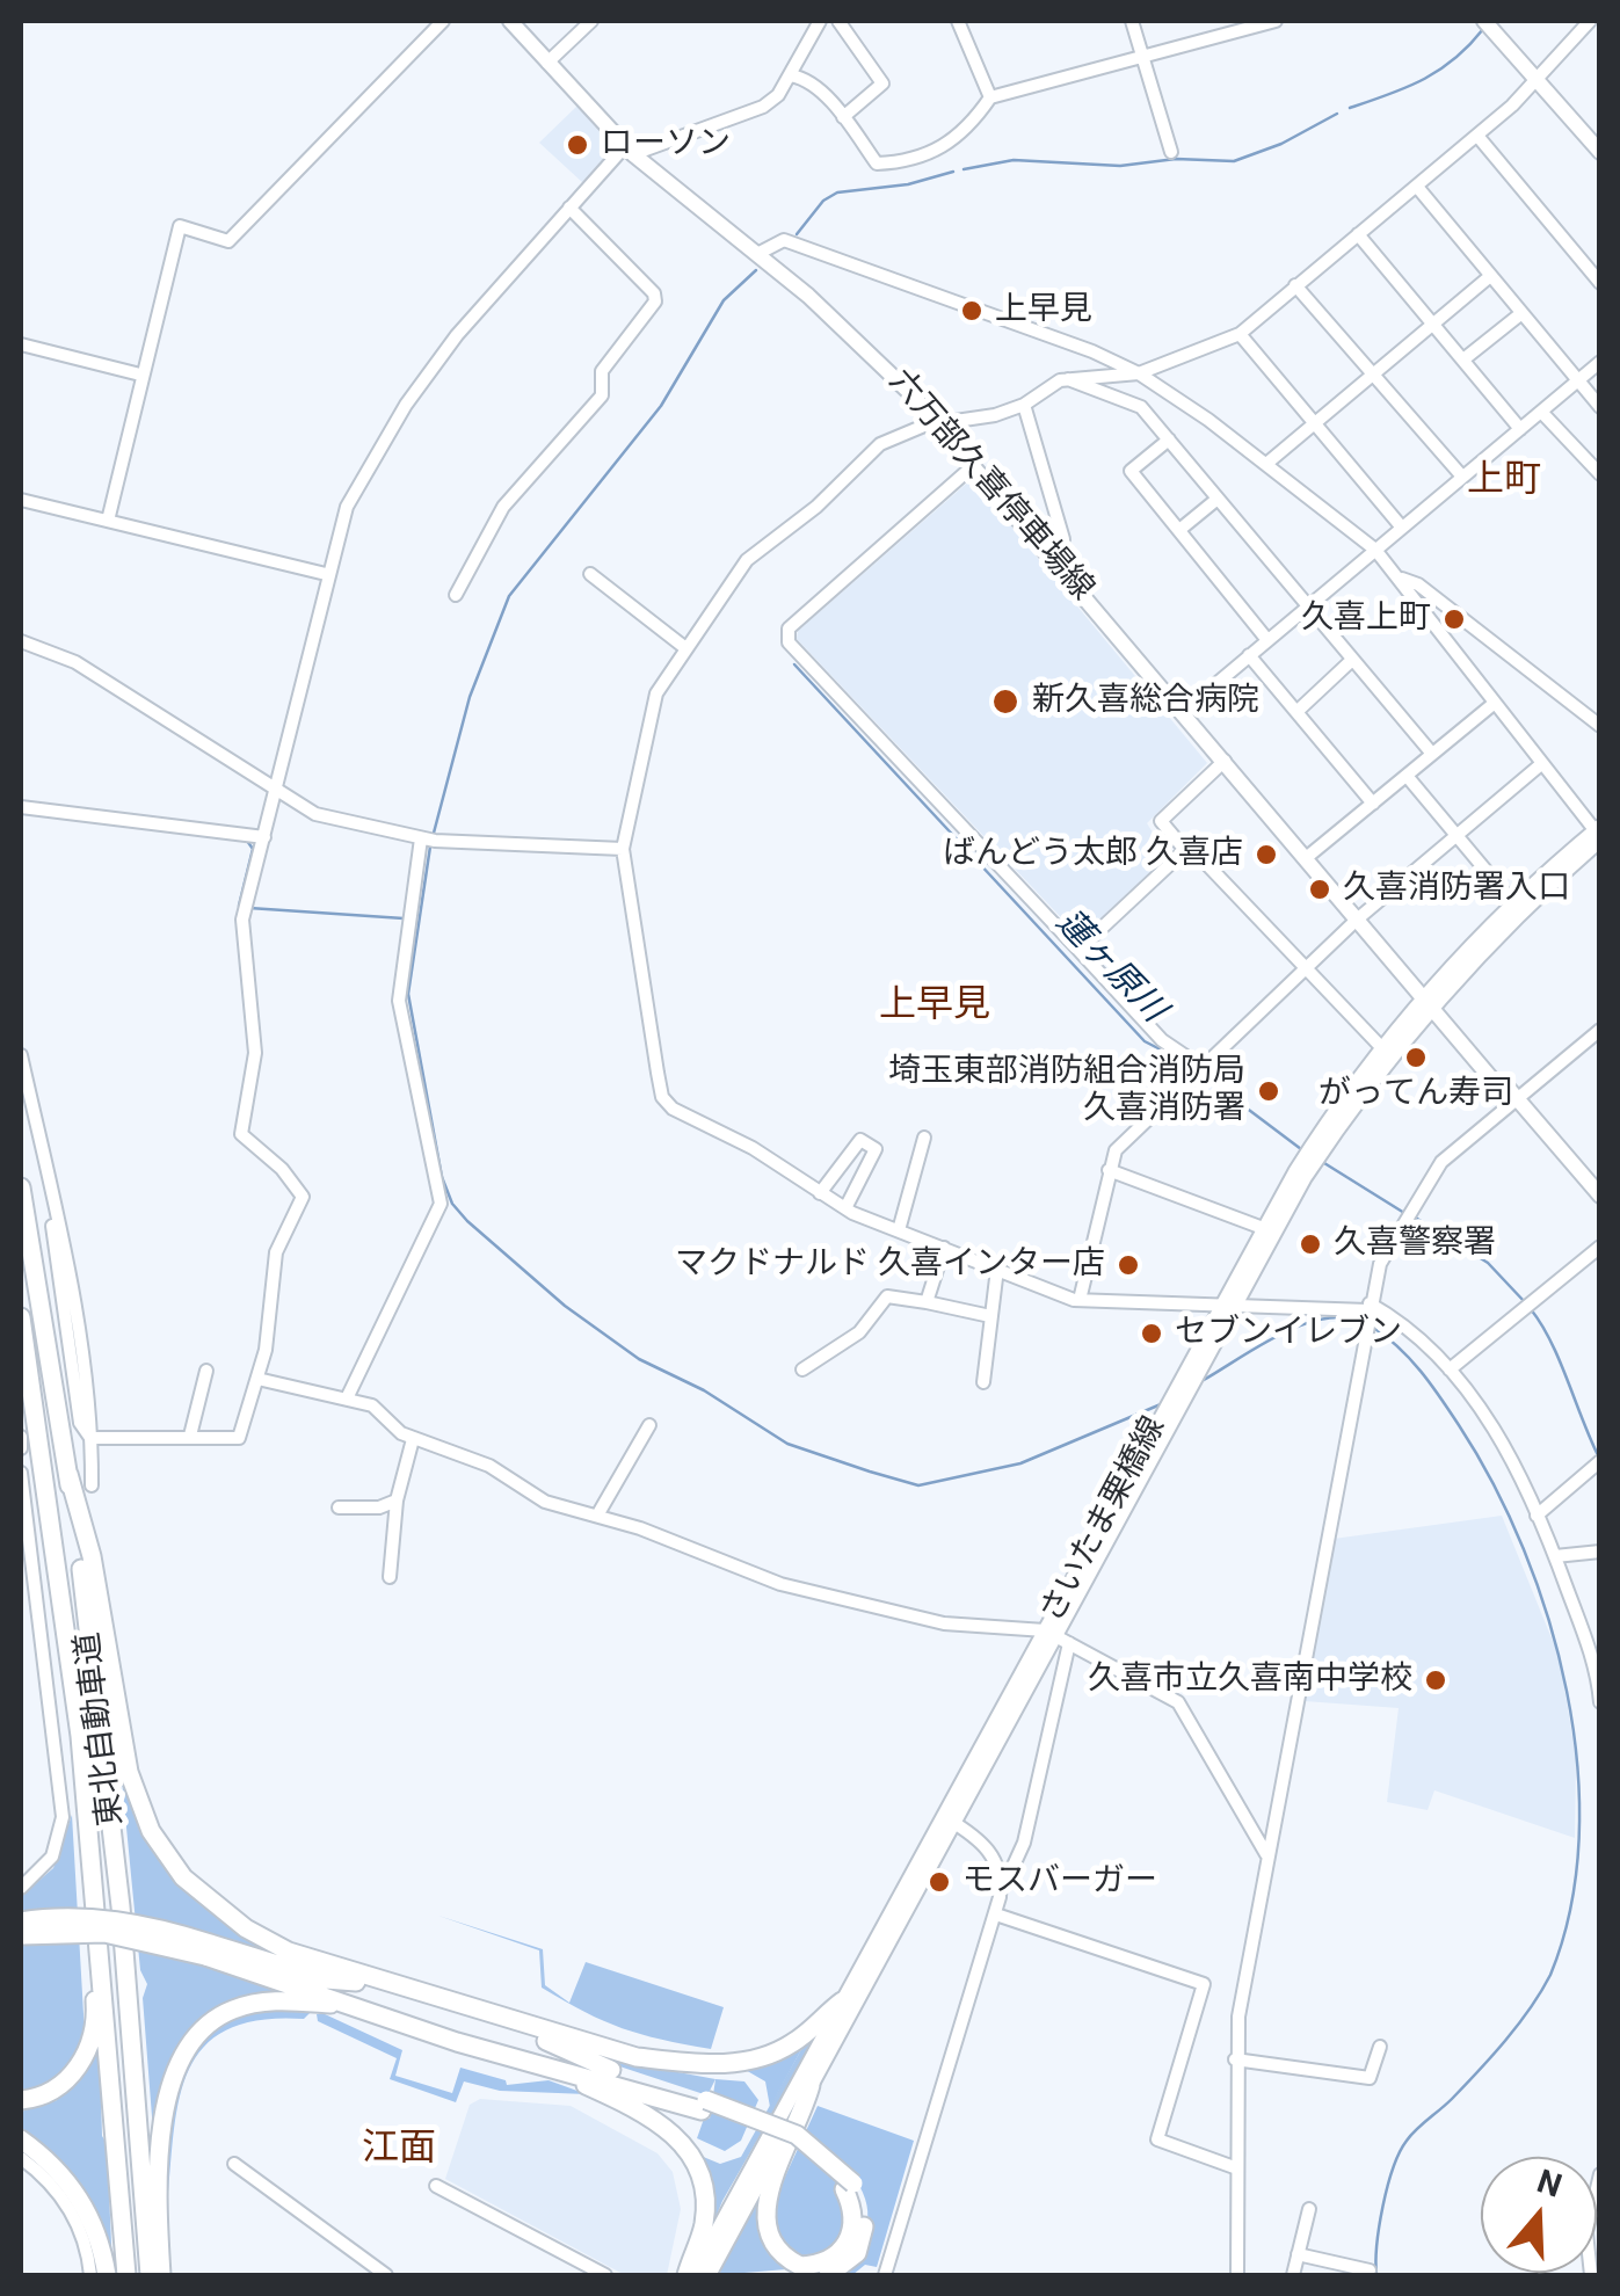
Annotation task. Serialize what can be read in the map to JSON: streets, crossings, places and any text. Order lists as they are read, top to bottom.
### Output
{
  "streets": {
    "highway": ["東北自動車道"],
    "main road": ["六万部久喜停車場線", "さいたま栗橋線"]
  },
  "crossings": [
    ["六万部久喜停車場線", "さいたま栗橋線"]
  ],
  "districts": ["上町", "上早見", "江面"],
  "water": ["蓮ヶ原川"],
  "places": [
    "ローソン",
    "上早見",
    "久喜上町",
    "新久喜総合病院",
    "ばんどう太郎 久喜店",
    "久喜消防署入口",
    "がってん寿司",
    "埼玉東部消防組合消防局 久喜消防署",
    "久喜警察署",
    "マクドナルド 久喜インター店",
    "セブンイレブン",
    "久喜市立久喜南中学校",
    "モスバーガー"
  ],
  "north": "top"
}
